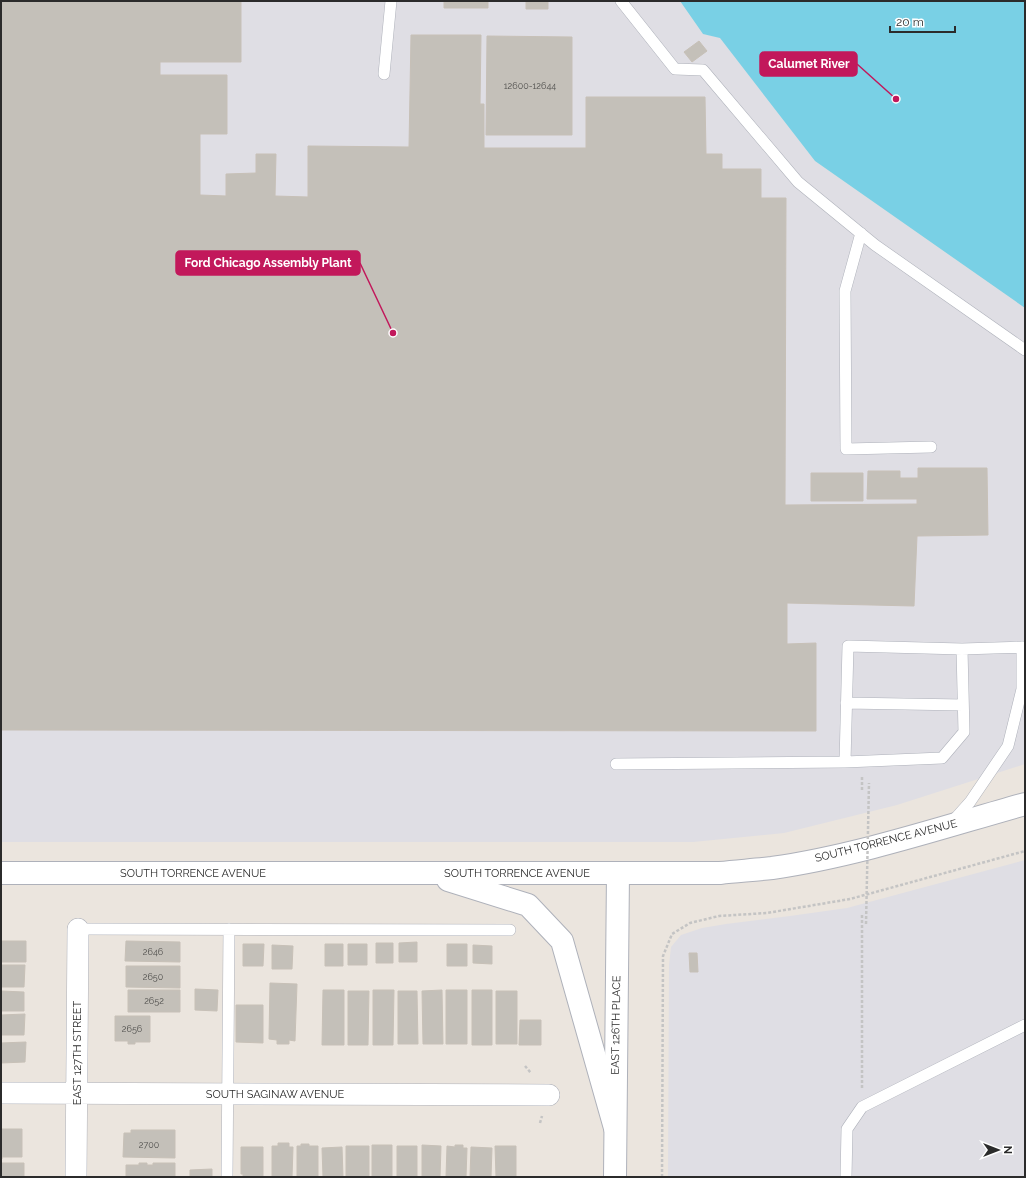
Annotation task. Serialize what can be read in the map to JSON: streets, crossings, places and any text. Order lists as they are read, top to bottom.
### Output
{
  "streets": {
    "main road": ["SOUTH TORRENCE AVENUE", "EAST 126TH PLACE"],
    "street": ["EAST 127TH STREET", "SOUTH SAGINAW AVENUE"]
  },
  "crossings": [
    ["SOUTH TORRENCE AVENUE", "EAST 126TH PLACE"],
    ["EAST 127TH STREET", "SOUTH SAGINAW AVENUE"]
  ],
  "places": ["Calumet River", "Ford Chicago Assembly Plant"],
  "house_numbers": [
    "12600-12644",
    "2646",
    "2650",
    "2652",
    "2656",
    "2700"
  ],
  "scale_bar": "20 m",
  "north": "right"
}
